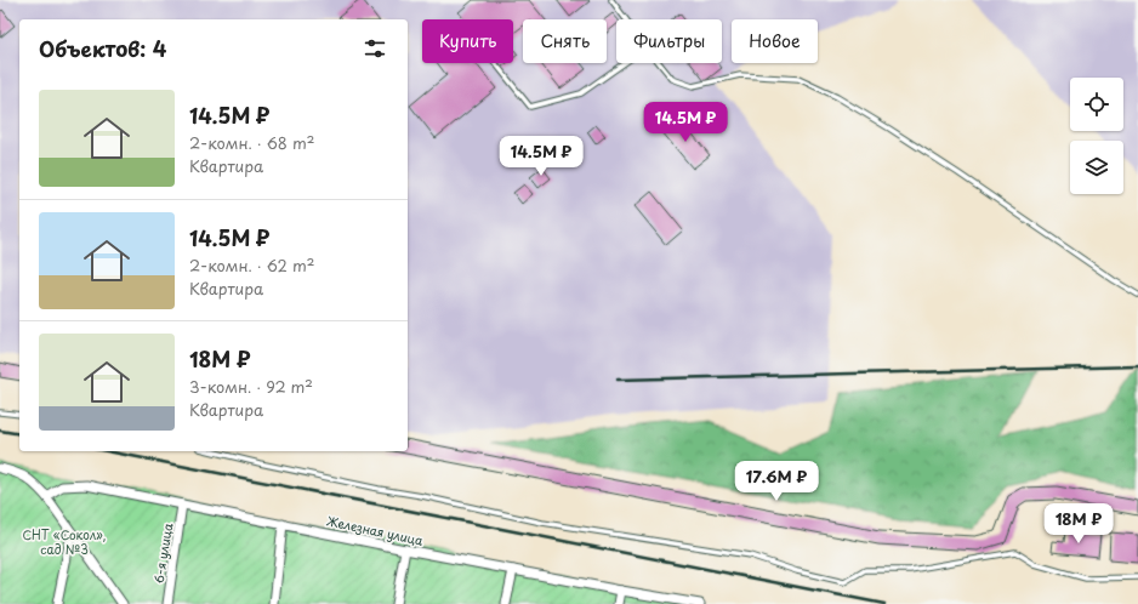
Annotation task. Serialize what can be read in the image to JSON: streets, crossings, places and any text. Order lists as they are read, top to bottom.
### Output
{
  "streets": {
    "street": ["Железная улица", "6-я улица"]
  },
  "crossings": [
    ["Железная улица", "6-я улица"]
  ],
  "parks": ["СНТ «Сокол», сад №3"],
  "page": {
    "chip": [
      "Купить",
      "Снять",
      "Фильтры",
      "Новое"
    ],
    "heading": "Объектов: 4",
    "list": [
      {
        "name": "14.5M ₽",
        "note": "2-комн. · 68 m² · Квартира"
      },
      {
        "name": "14.5M ₽",
        "note": "2-комн. · 62 m² · Квартира"
      },
      {
        "name": "18M ₽",
        "note": "3-комн. · 92 m² · Квартира"
      }
    ],
    "price": [
      "14.5M ₽",
      "14.5M ₽",
      "17.6M ₽",
      "18M ₽"
    ]
  }
}
